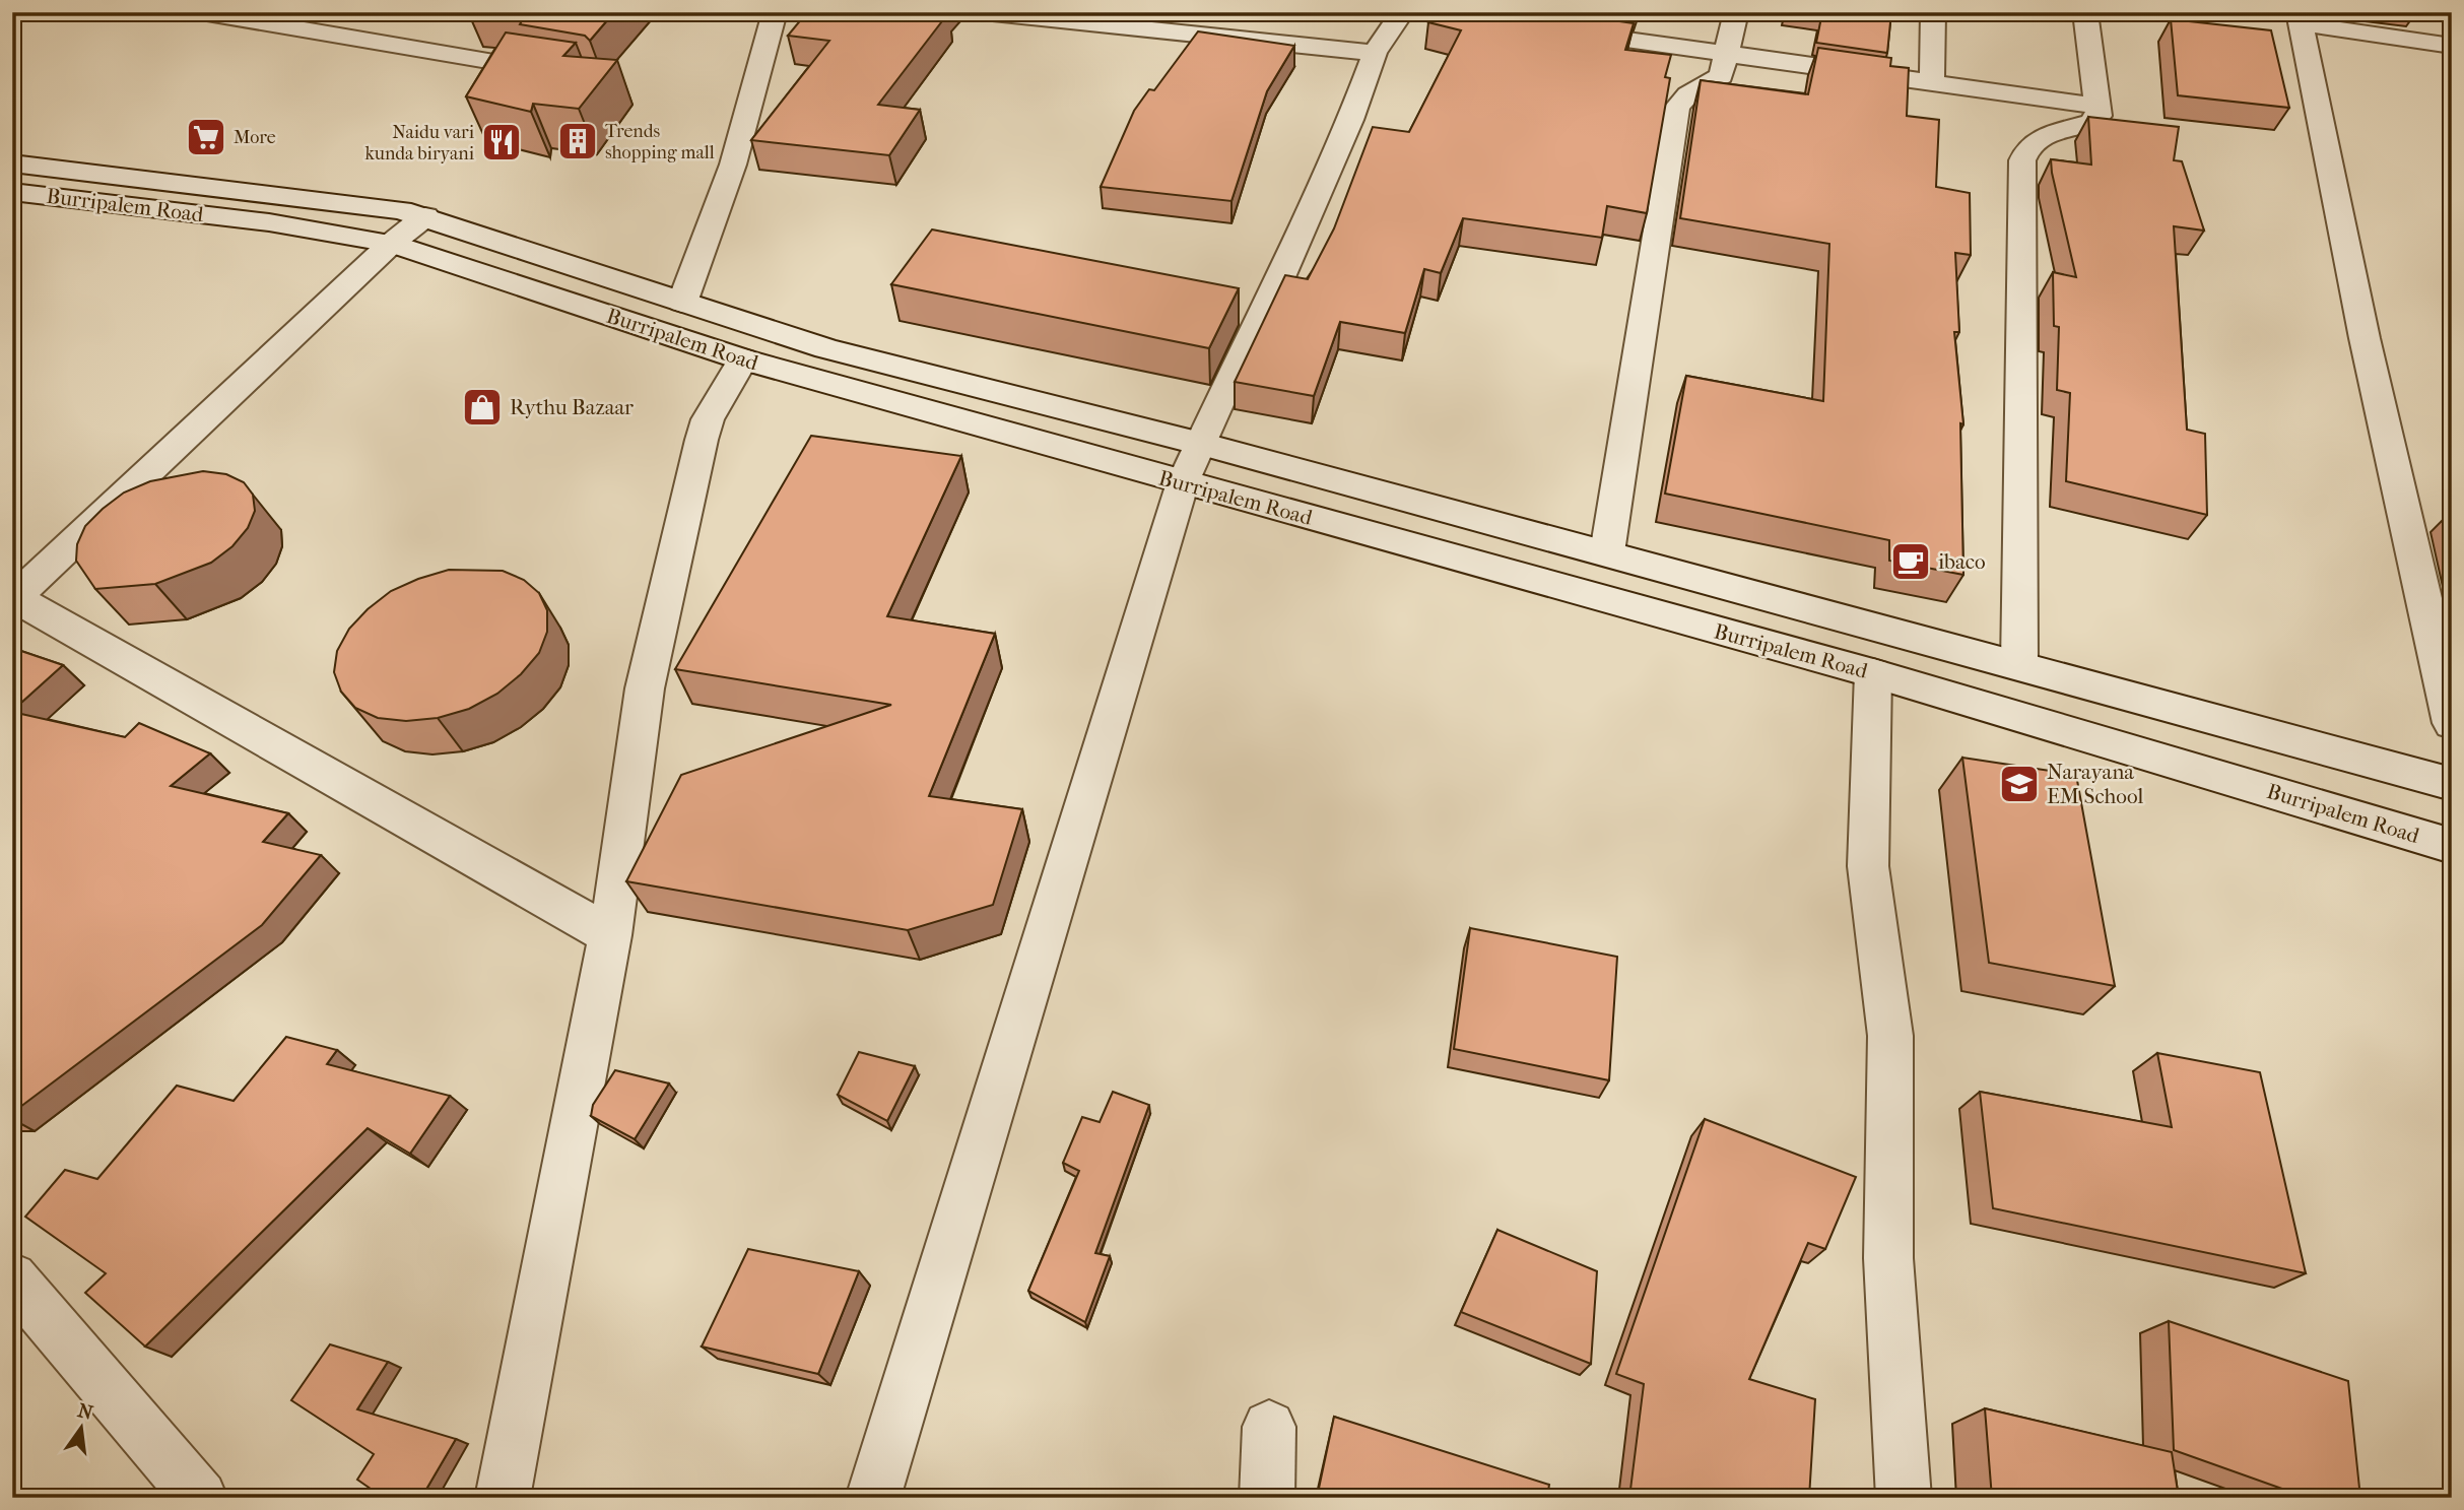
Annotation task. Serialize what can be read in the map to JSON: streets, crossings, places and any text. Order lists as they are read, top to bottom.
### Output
{
  "streets": {
    "street": ["Burripalem Road"]
  },
  "places": {
    "supermarket": ["More"],
    "building": ["Trends shopping mall"],
    "restaurant": ["Naidu vari kunda biryani"],
    "shop": ["Rythu Bazaar"],
    "cafe": ["ibaco"],
    "school or university": ["Narayana EM School"]
  },
  "north": "top"
}
